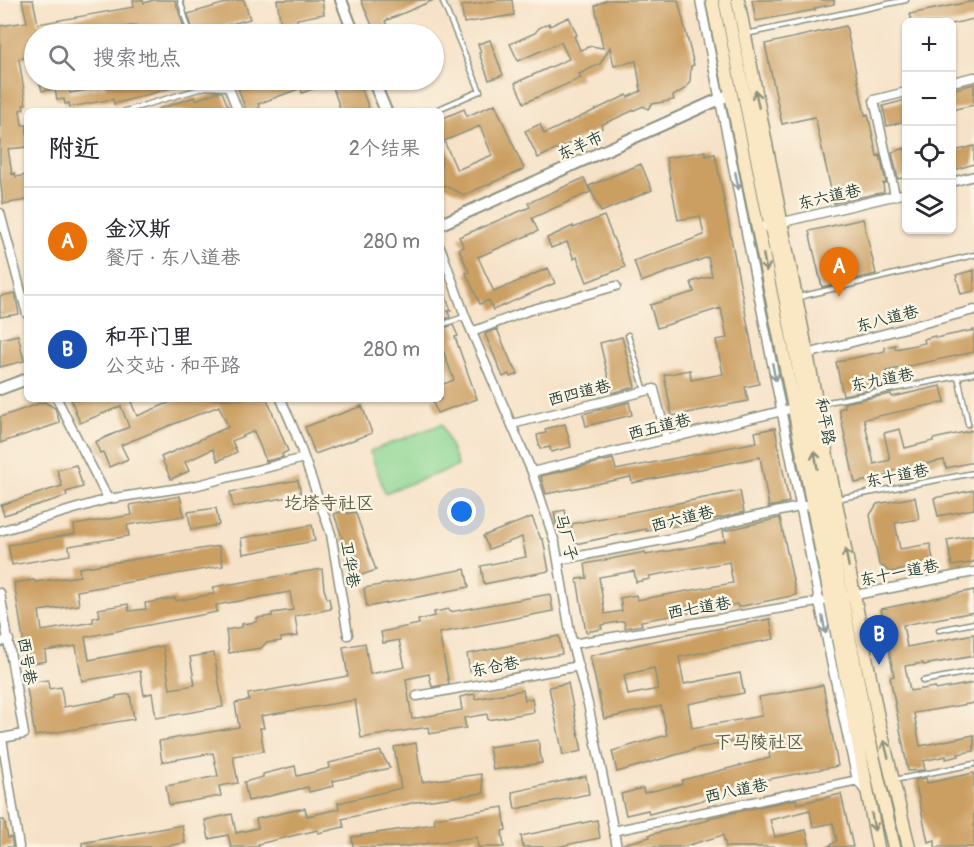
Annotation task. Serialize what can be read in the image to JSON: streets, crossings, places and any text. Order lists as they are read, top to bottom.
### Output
{
  "streets": {
    "main road": ["和平路"],
    "street": [
      "东羊市",
      "东六道巷",
      "东八道巷",
      "西四道巷",
      "西五道巷",
      "西六道巷",
      "马厂子",
      "卫华巷",
      "东十一道巷",
      "西七道巷",
      "西号巷",
      "东仓巷",
      "西八道巷"
    ],
    "lane": ["东九道巷", "东十道巷"]
  },
  "crossings": [
    ["东羊市", "和平路"],
    ["东六道巷", "和平路"],
    ["东九道巷", "和平路"],
    ["东九道巷", "西五道巷"],
    ["西四道巷", "西五道巷"],
    ["西四道巷", "马厂子"],
    ["和平路", "西五道巷"],
    ["和平路", "东十道巷"],
    ["和平路", "西六道巷"],
    ["和平路", "东十一道巷"],
    ["和平路", "西七道巷"],
    ["和平路", "西八道巷"],
    ["西五道巷", "马厂子"],
    ["东十道巷", "西六道巷"],
    ["西六道巷", "马厂子"],
    ["马厂子", "西七道巷"],
    ["马厂子", "东仓巷"],
    ["马厂子", "西八道巷"],
    ["东十一道巷", "西七道巷"]
  ],
  "districts": ["圪塔寺社区", "下马陵社区"],
  "page": {
    "map_buttons": ["+", "−"],
    "search": "搜索地点",
    "heading": ["附近", "2个结果"],
    "list": [
      {
        "mark": "A",
        "name": "金汉斯",
        "note": "餐厅 · 东八道巷",
        "value": "280 m"
      },
      {
        "mark": "B",
        "name": "和平门里",
        "note": "公交站 · 和平路",
        "value": "280 m"
      }
    ],
    "pins": ["A", "B"]
  }
}
